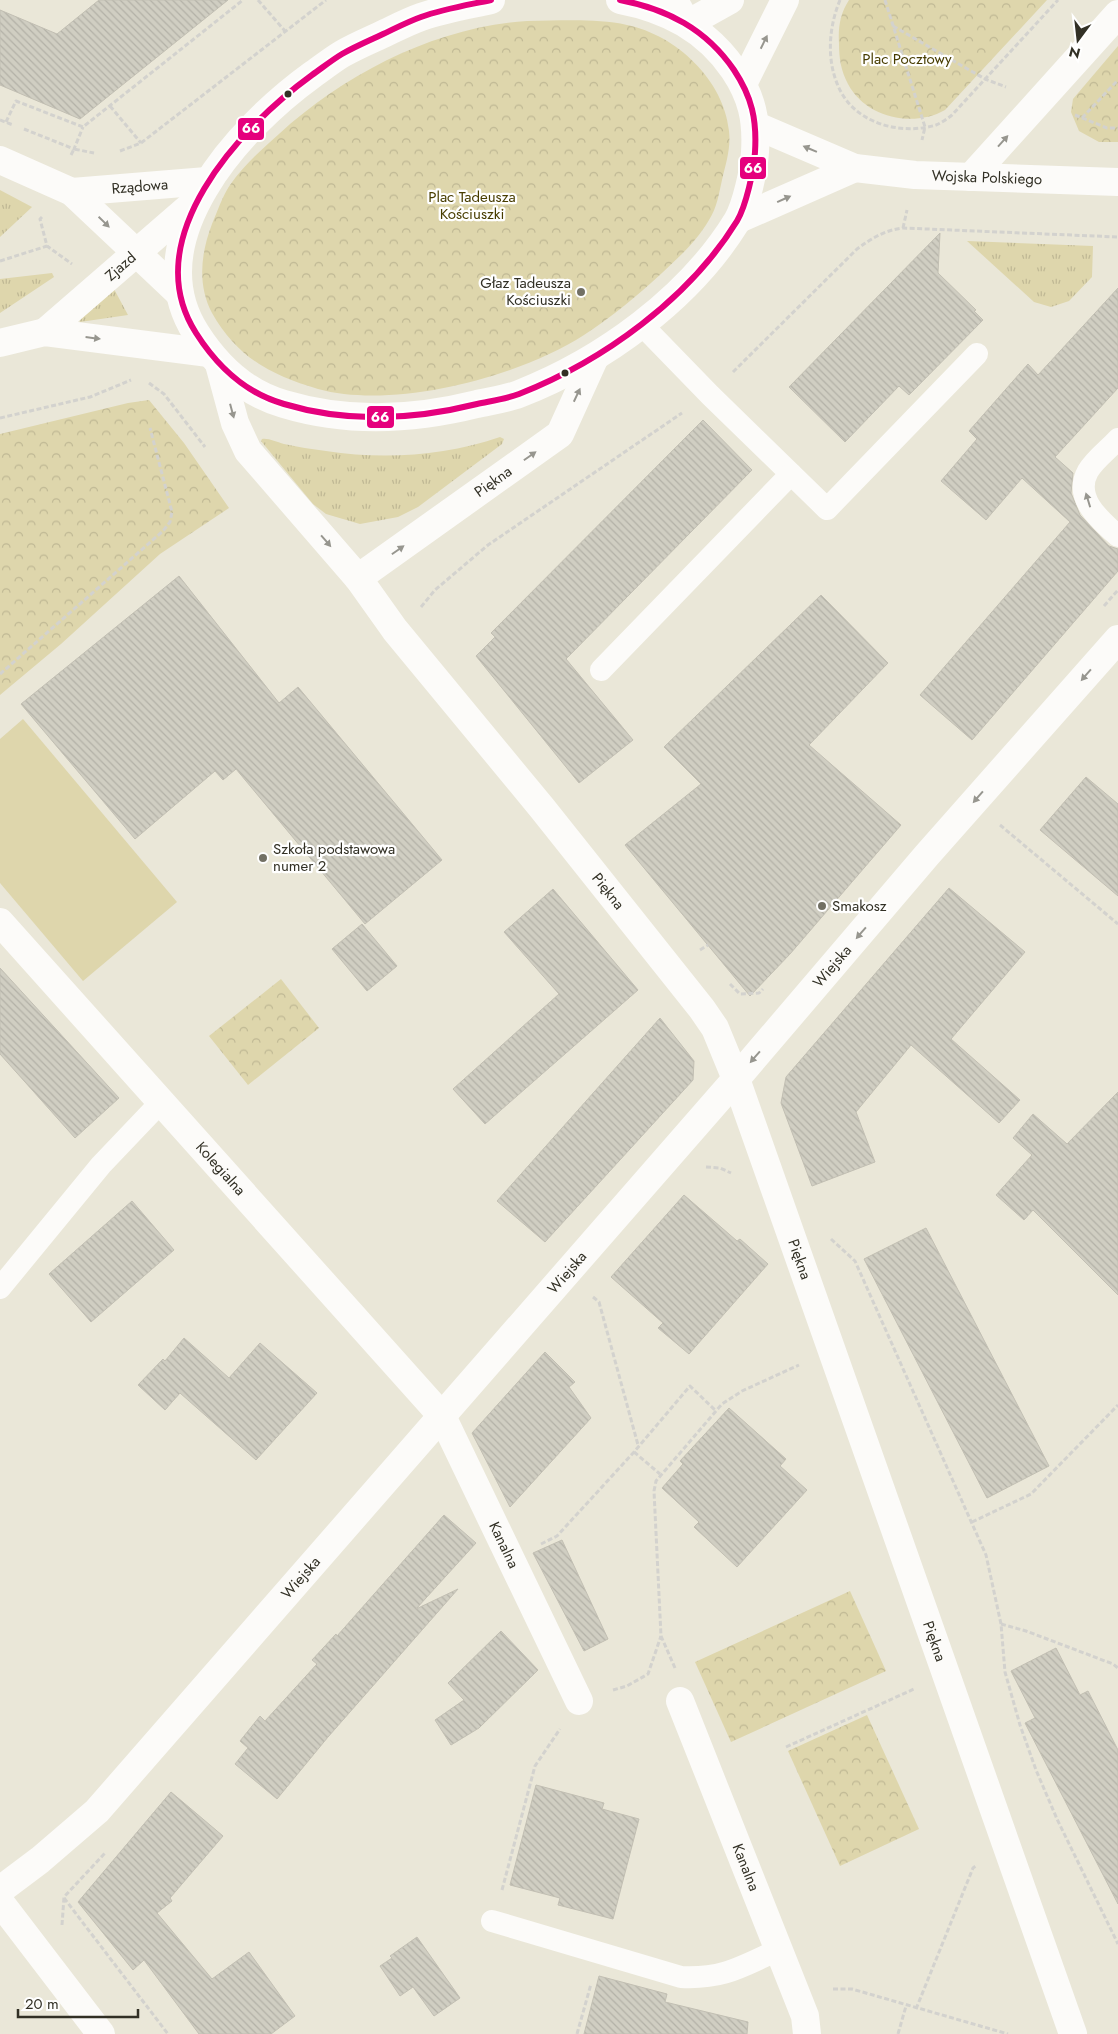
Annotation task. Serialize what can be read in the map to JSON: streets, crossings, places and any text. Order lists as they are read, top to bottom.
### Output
{
  "streets": {
    "street": [
      "Wojska Polskiego",
      "Rządowa",
      "Zjazd",
      "Piękna",
      "Wiejska",
      "Kolegialna",
      "Kanalna"
    ]
  },
  "crossings": [
    ["Rządowa", "Zjazd"],
    ["Zjazd", "Piękna"],
    ["Piękna", "Wiejska"],
    ["Wiejska", "Kolegialna"],
    ["Wiejska", "Kanalna"],
    ["Kolegialna", "Kanalna"]
  ],
  "one_way": ["Zjazd"],
  "parks": ["Plac Pocztowy", "Plac Tadeusza Kościuszki"],
  "places": ["Głaz Tadeusza Kościuszki", "Szkoła podstawowa numer 2", "Smakosz"],
  "lines": ["transit line 66"],
  "scale_bar": "20 m",
  "north": "bottom"
}
